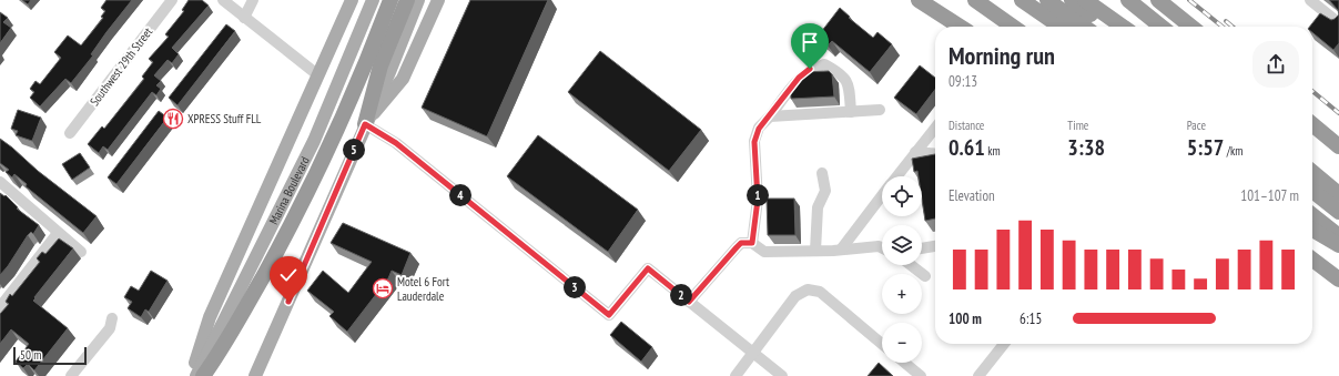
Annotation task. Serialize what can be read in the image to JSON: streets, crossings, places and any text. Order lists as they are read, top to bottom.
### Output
{
  "streets": {
    "main road": ["Marina Boulevard"],
    "street": ["Southwest 29th Street"]
  },
  "places": {
    "restaurant": ["XPRESS Stuff FLL"],
    "hotel": ["Motel 6 Fort Lauderdale"]
  },
  "scale_bar": "50 m",
  "page": {
    "heading": ["Morning run", "09:13"],
    "stats": [
      ["Distance", "0.61 km"],
      ["Time", "3:38"],
      ["Pace", "5:57 /km"]
    ],
    "pins": [
      "5",
      "1",
      "4",
      "3",
      "2"
    ],
    "map_buttons": ["+", "−"],
    "chart": ["Elevation", "101–107 m"],
    "list": [
      {
        "name": "100 m",
        "note": "6:15"
      }
    ],
    "scale": "50 m"
  }
}
